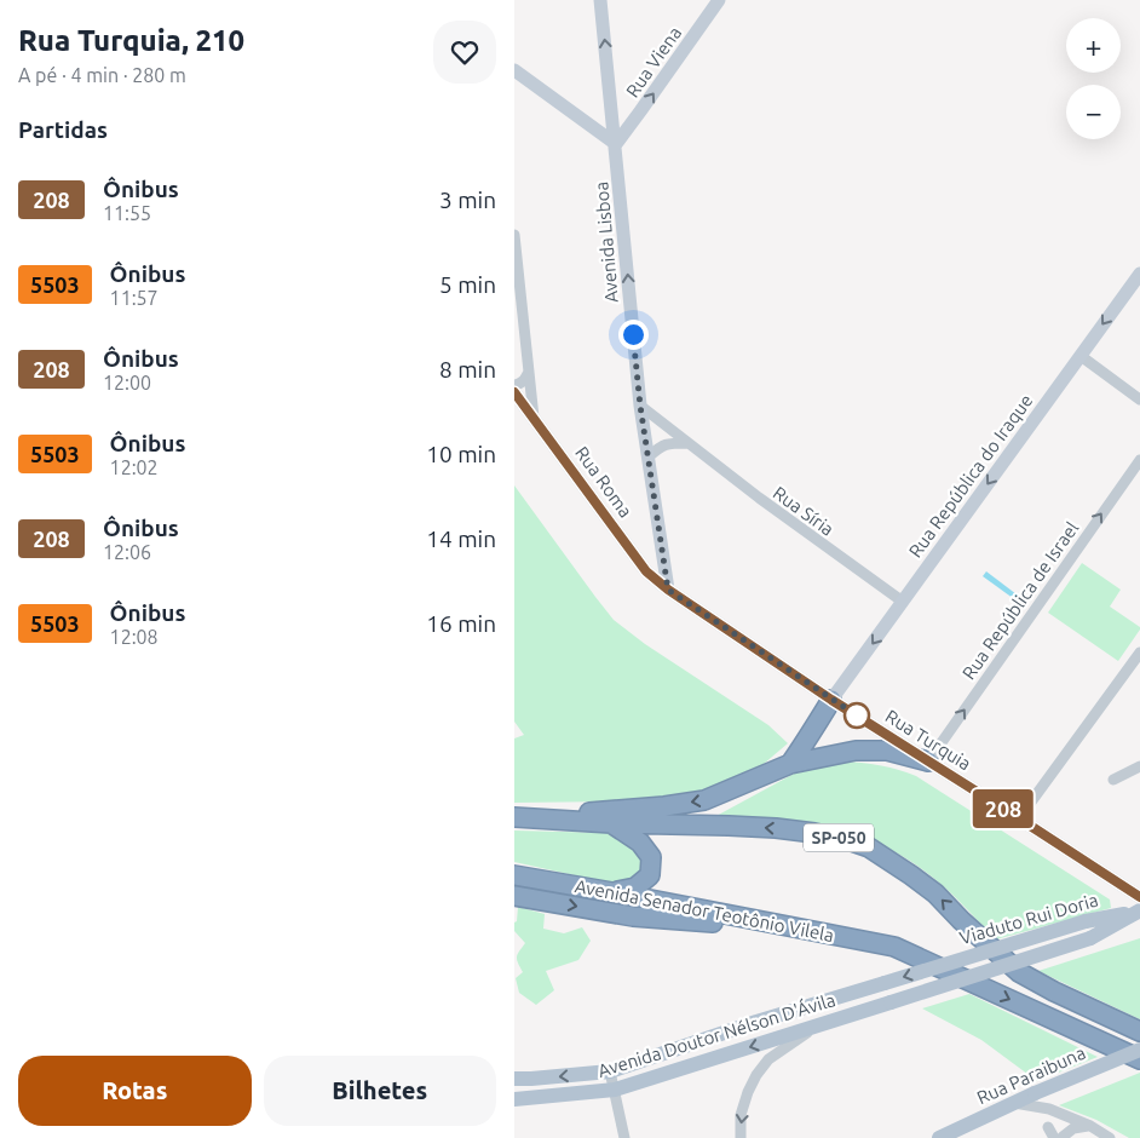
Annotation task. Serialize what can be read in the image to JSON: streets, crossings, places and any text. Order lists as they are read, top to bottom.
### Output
{
  "streets": {
    "highway": ["SP-050", "Avenida Senador Teotônio Vilela"],
    "main road": [
      "Rua Viena",
      "Avenida Lisboa",
      "Rua República do Iraque",
      "Rua Roma",
      "Rua Turquia",
      "Viaduto Rui Doria",
      "Avenida Doutor Nélson D'Ávila",
      "Rua Paraibuna"
    ],
    "street": ["Rua Síria", "Rua República de Israel"]
  },
  "crossings": [
    ["Rua Viena", "Avenida Lisboa"],
    ["Avenida Lisboa", "Rua Roma"],
    ["Avenida Lisboa", "Rua Síria"],
    ["Avenida Lisboa", "Rua Turquia"],
    ["Rua República do Iraque", "Rua Síria"],
    ["Rua República do Iraque", "Rua Turquia"],
    ["Rua Roma", "Rua Turquia"],
    ["Rua República de Israel", "Rua Turquia"],
    ["Viaduto Rui Doria", "Avenida Doutor Nélson D'Ávila"]
  ],
  "one_way": [
    "Rua Viena",
    "Avenida Lisboa",
    "Rua República do Iraque",
    "Rua República de Israel"
  ],
  "lines": ["bus line 208"],
  "page": {
    "heading": [
      ["Rua Turquia, 210", "A pé · 4 min · 280 m"],
      "Partidas"
    ],
    "on_map": "208",
    "map_buttons": ["+", "−"],
    "list": [
      {
        "mark": "208",
        "name": "Ônibus",
        "note": "11:55",
        "value": "3 min"
      },
      {
        "mark": "5503",
        "name": "Ônibus",
        "note": "11:57",
        "value": "5 min"
      },
      {
        "mark": "208",
        "name": "Ônibus",
        "note": "12:00",
        "value": "8 min"
      },
      {
        "mark": "5503",
        "name": "Ônibus",
        "note": "12:02",
        "value": "10 min"
      },
      {
        "mark": "208",
        "name": "Ônibus",
        "note": "12:06",
        "value": "14 min"
      },
      {
        "mark": "5503",
        "name": "Ônibus",
        "note": "12:08",
        "value": "16 min"
      }
    ],
    "buttons": ["Rotas", "Bilhetes"]
  }
}
